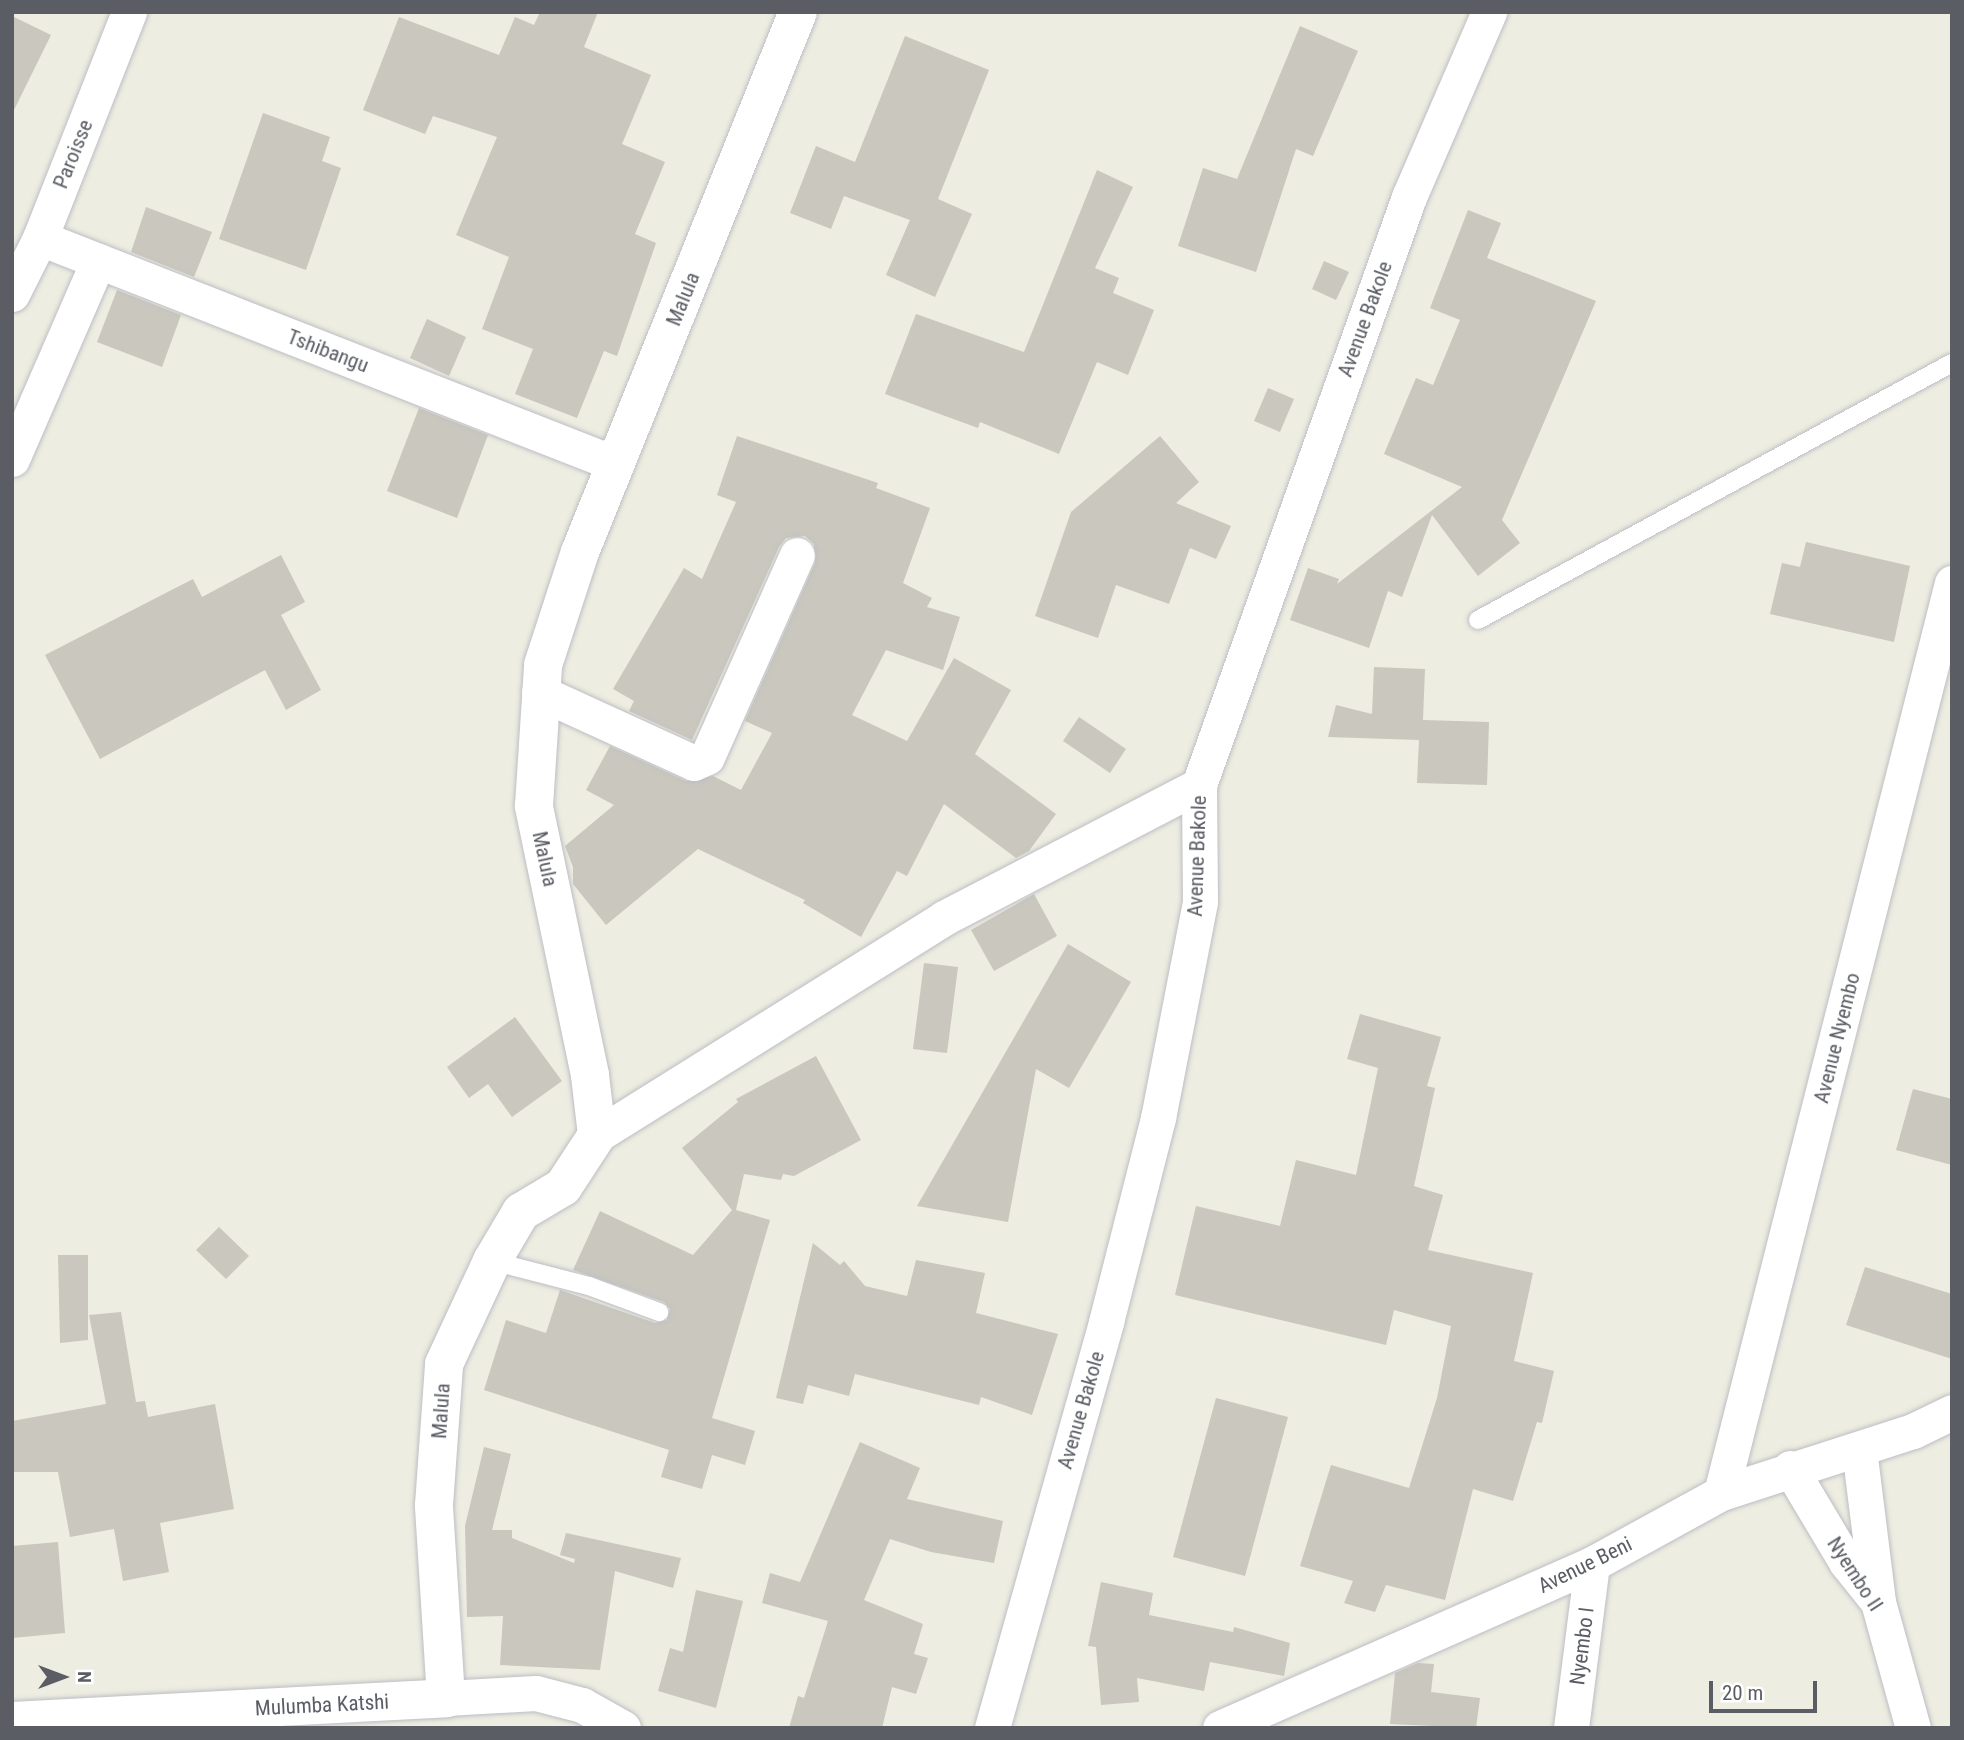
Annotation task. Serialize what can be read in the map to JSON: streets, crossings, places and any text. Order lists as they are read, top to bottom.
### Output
{
  "streets": {
    "street": [
      "Paroisse",
      "Malula",
      "Avenue Bakole",
      "Tshibangu",
      "Avenue Nyembo",
      "Avenue Beni",
      "Nyembo II",
      "Nyembo I",
      "Mulumba Katshi"
    ]
  },
  "crossings": [
    ["Paroisse", "Tshibangu"],
    ["Malula", "Tshibangu"],
    ["Malula", "Mulumba Katshi"],
    ["Avenue Nyembo", "Avenue Beni"],
    ["Avenue Beni", "Nyembo II"],
    ["Avenue Beni", "Nyembo I"]
  ],
  "scale_bar": "20 m",
  "north": "right"
}
